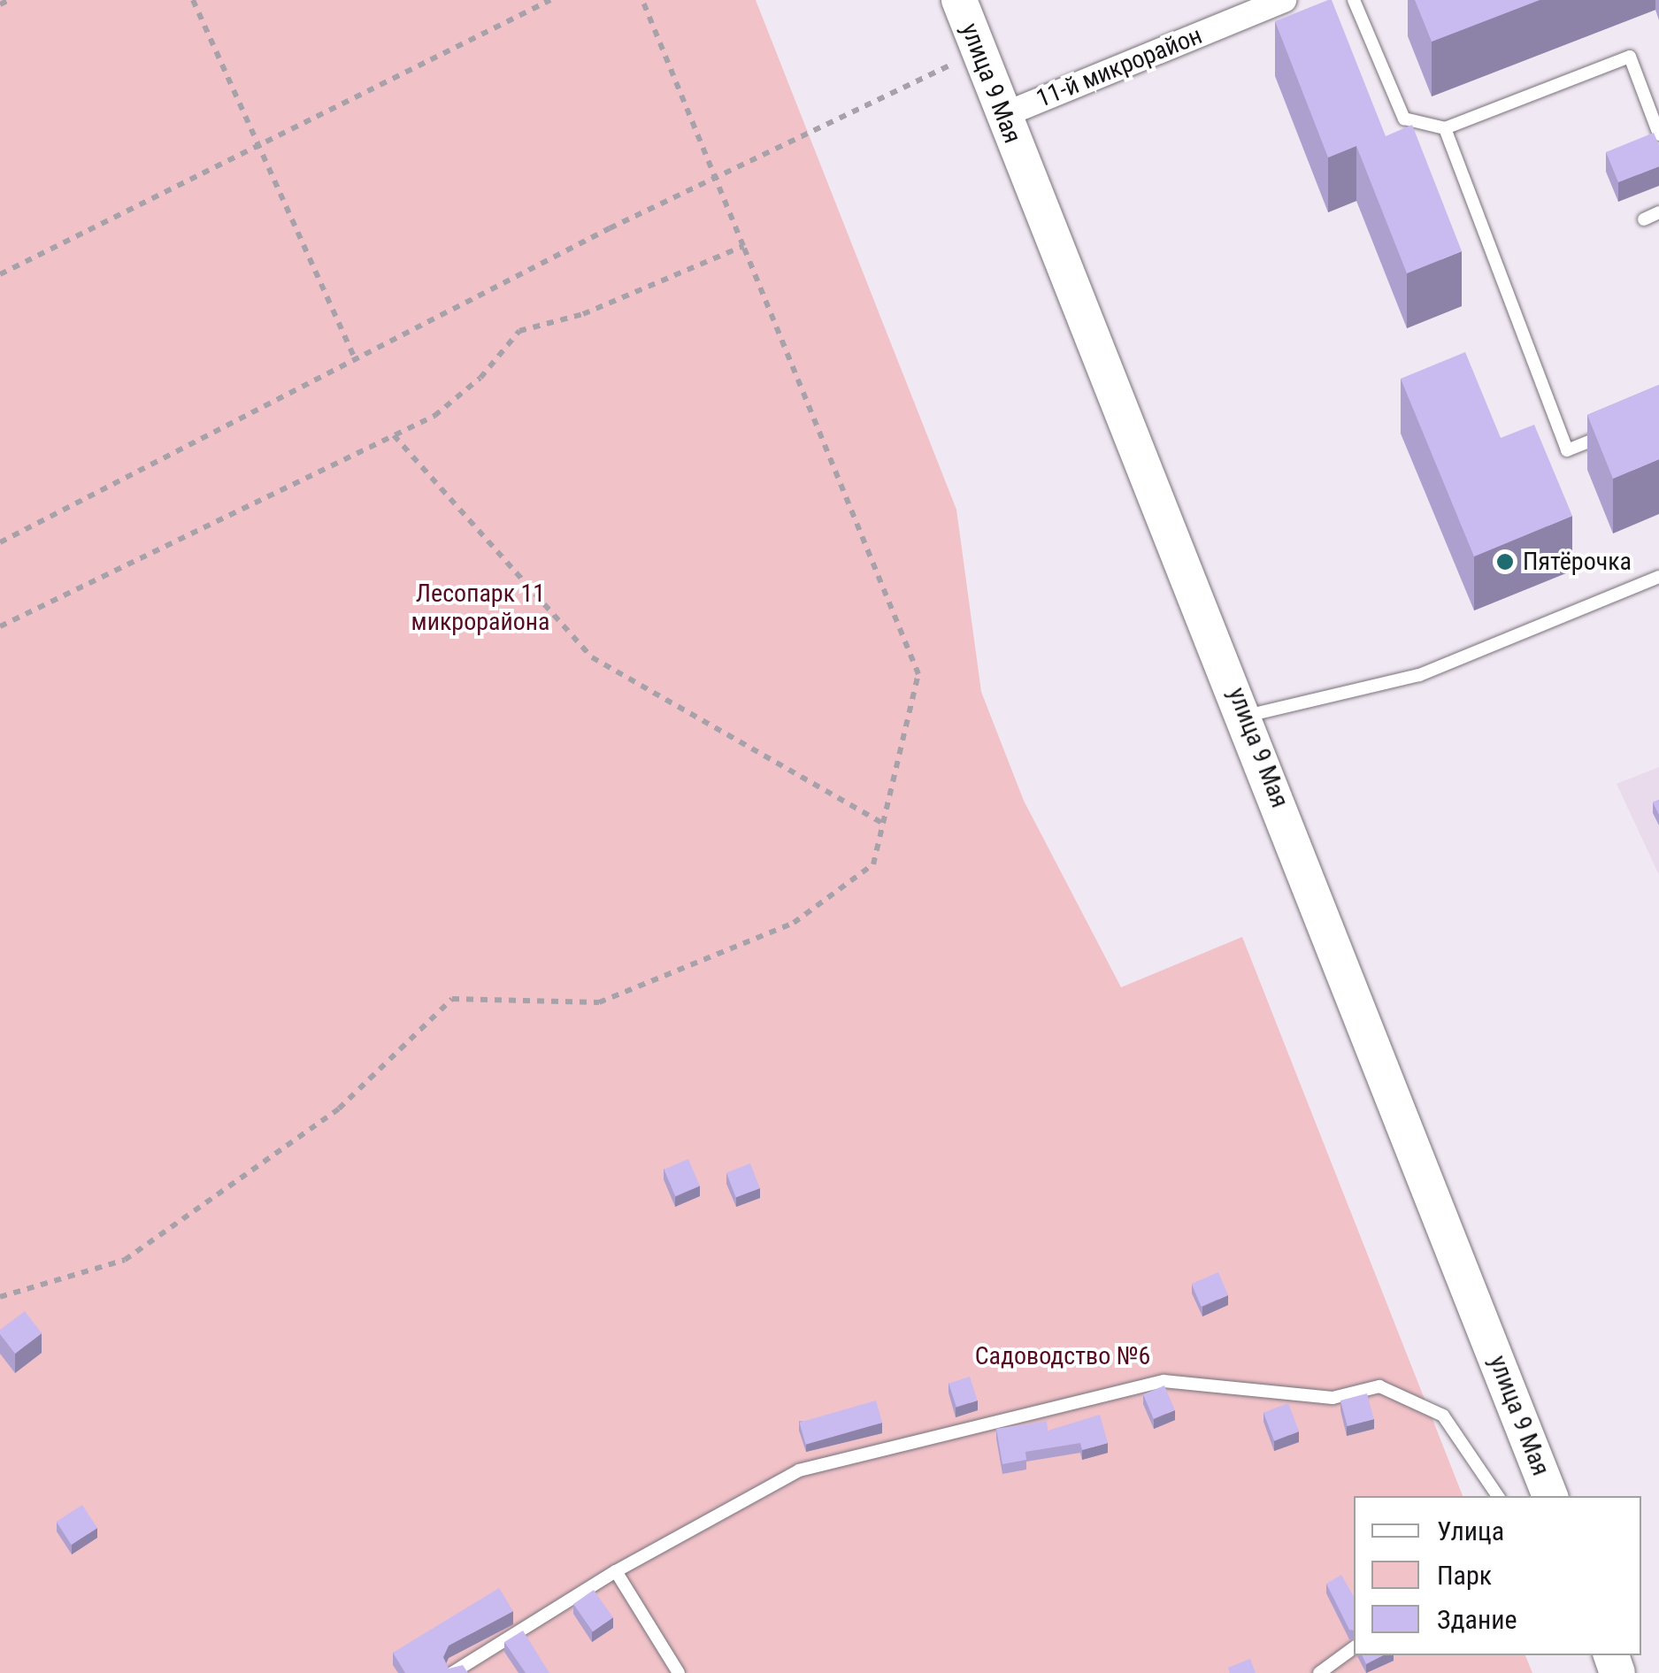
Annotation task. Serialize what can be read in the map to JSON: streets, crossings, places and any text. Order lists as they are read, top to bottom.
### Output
{
  "streets": {
    "main road": ["улица 9 Мая"],
    "street": ["11-й микрорайон"]
  },
  "crossings": [
    ["11-й микрорайон", "улица 9 Мая"]
  ],
  "parks": ["Лесопарк 11 микрорайона", "Садоводство №6"],
  "places": ["Пятёрочка"],
  "legend": ["Улица", "Парк", "Здание"]
}
